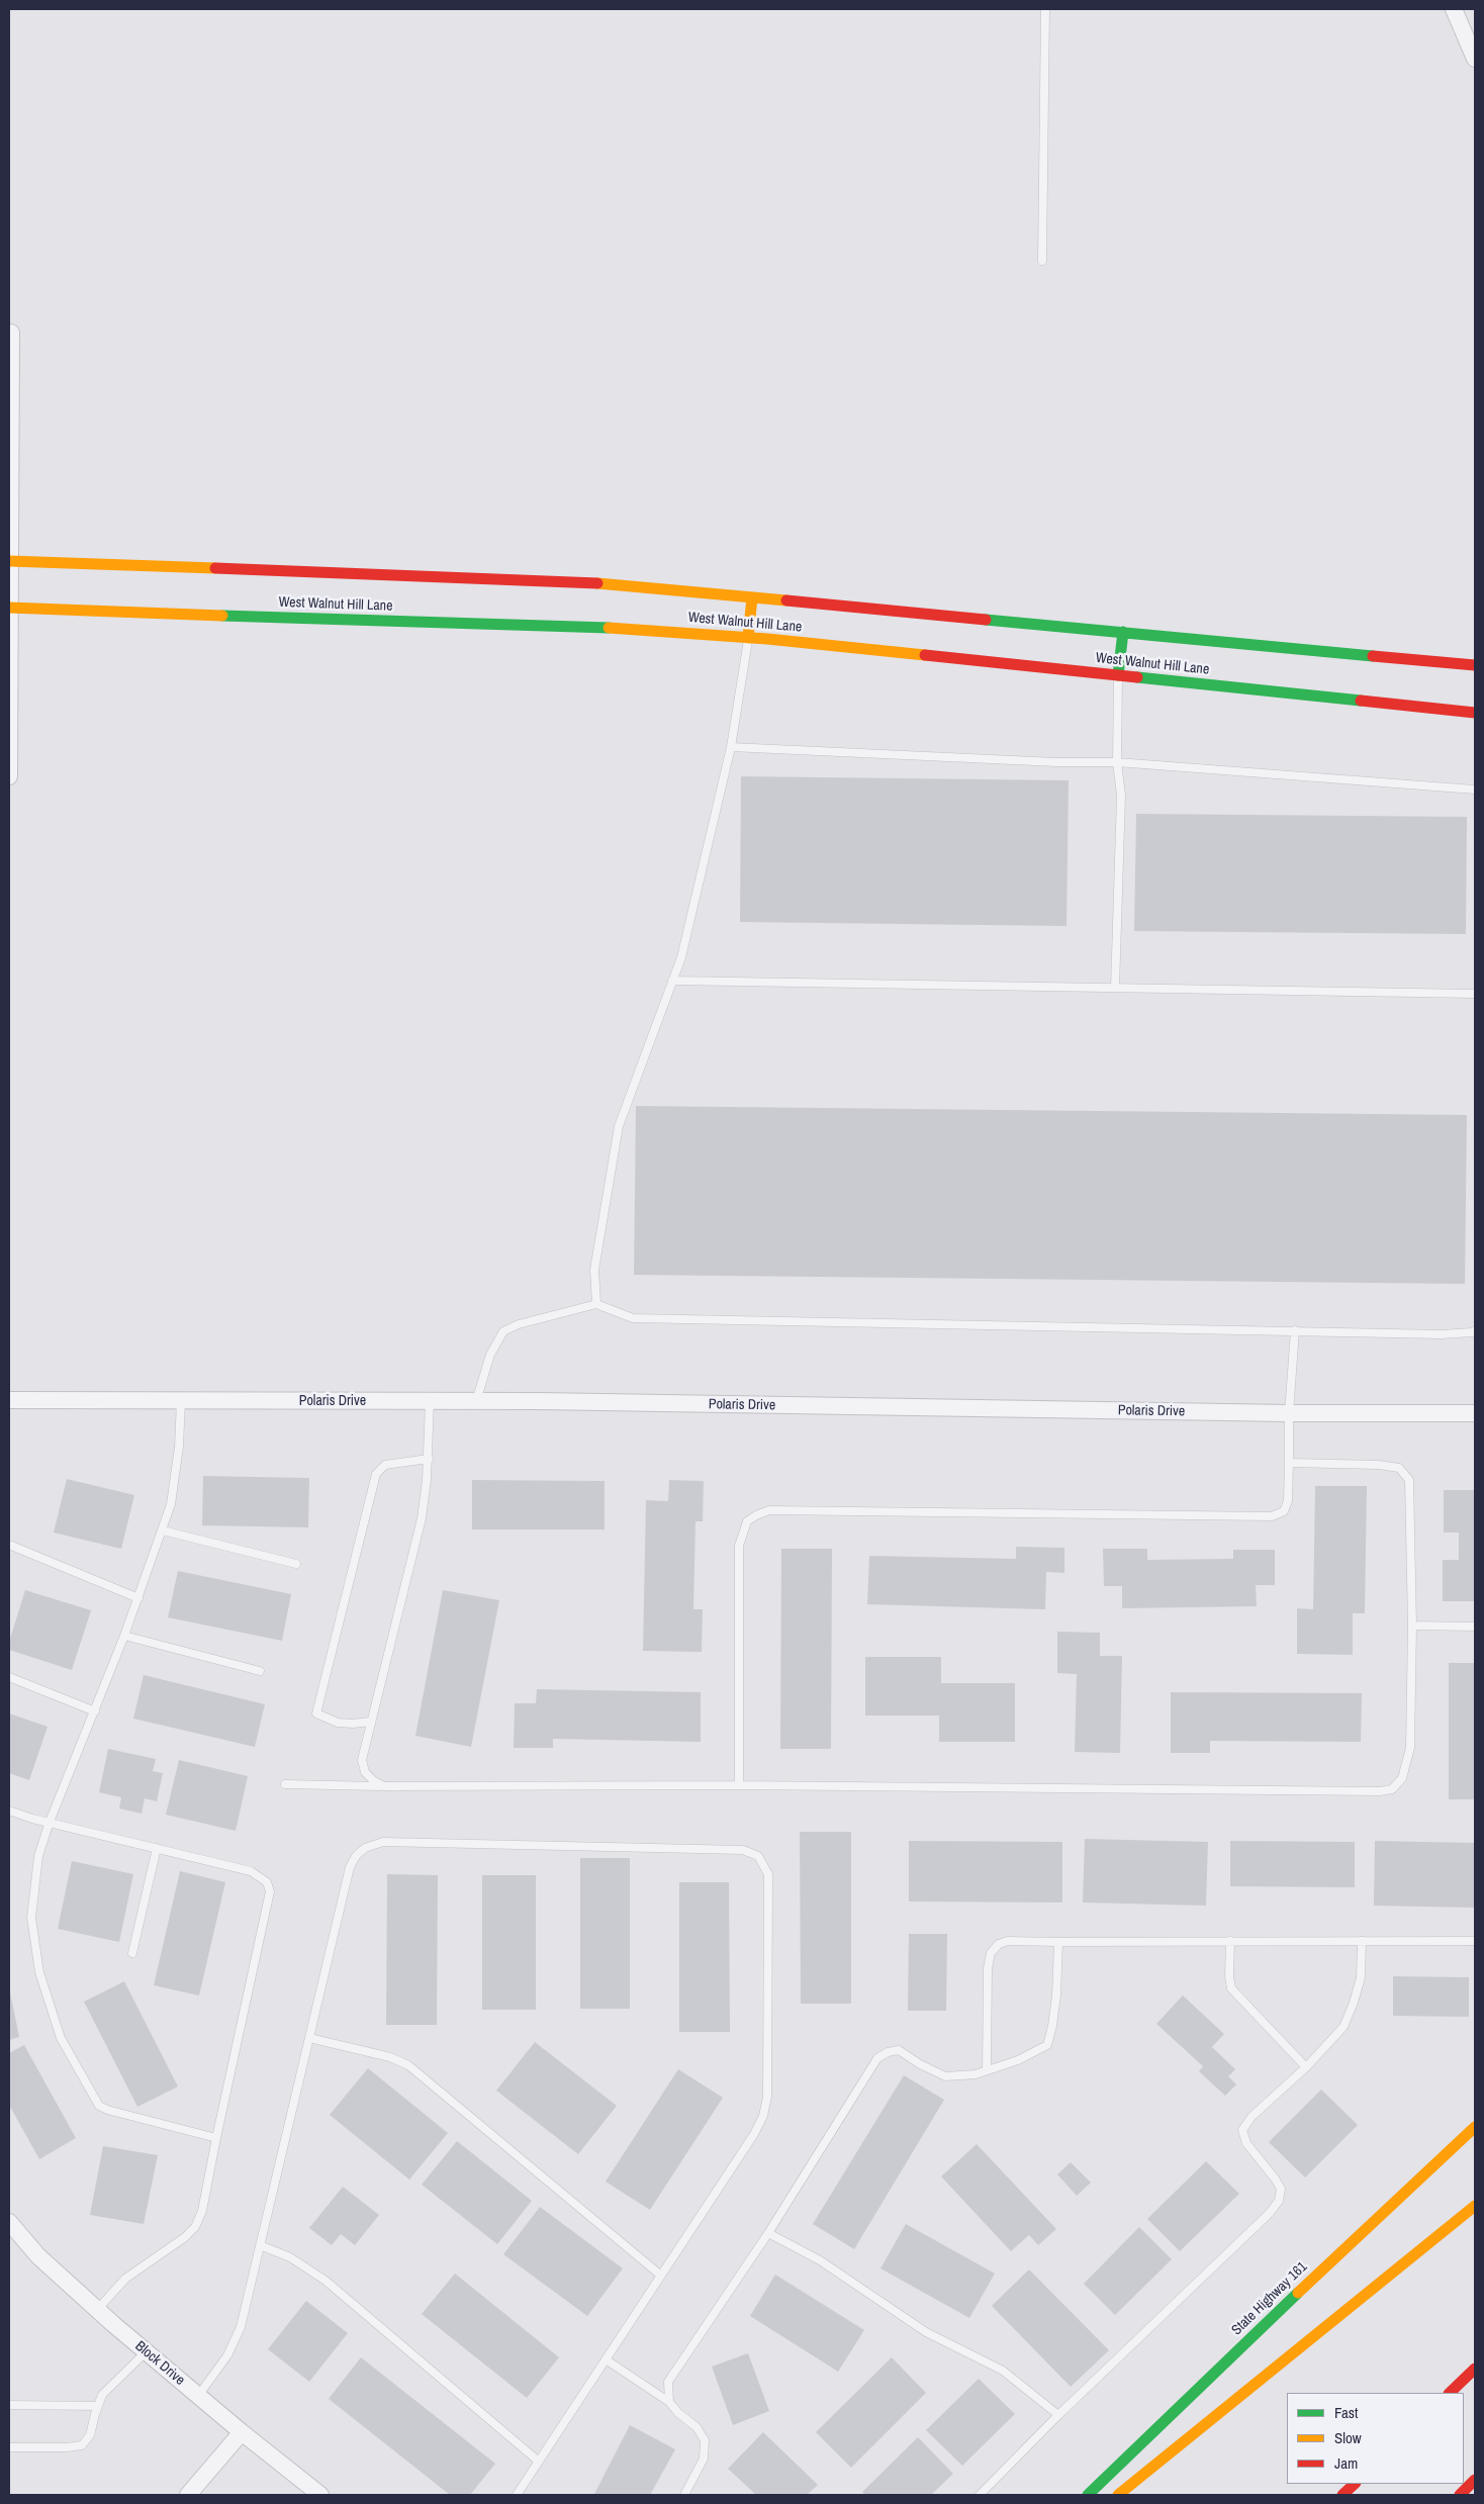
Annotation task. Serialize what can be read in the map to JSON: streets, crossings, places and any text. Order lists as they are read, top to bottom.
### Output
{
  "streets": {
    "main road": ["West Walnut Hill Lane", "State Highway 161"],
    "street": ["Polaris Drive", "Block Drive"]
  },
  "legend": ["Fast", "Slow", "Jam"]
}
